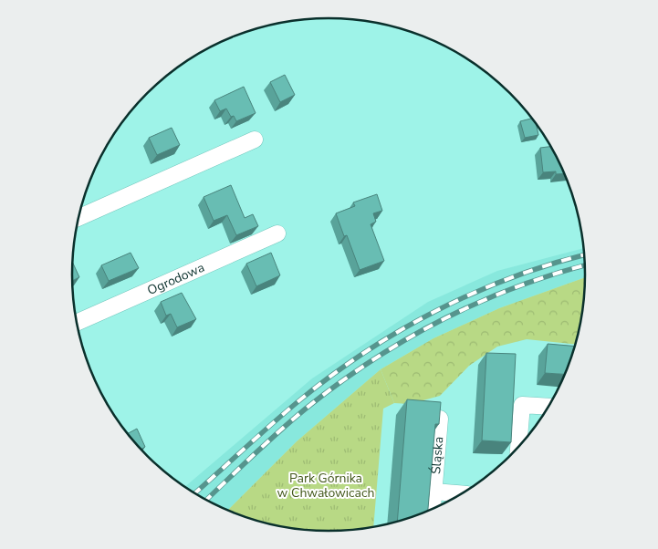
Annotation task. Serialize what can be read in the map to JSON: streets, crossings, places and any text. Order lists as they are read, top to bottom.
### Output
{
  "streets": {
    "street": ["Ogrodowa", "Śląska"]
  },
  "parks": ["Park Górnika w Chwałowicach"]
}
